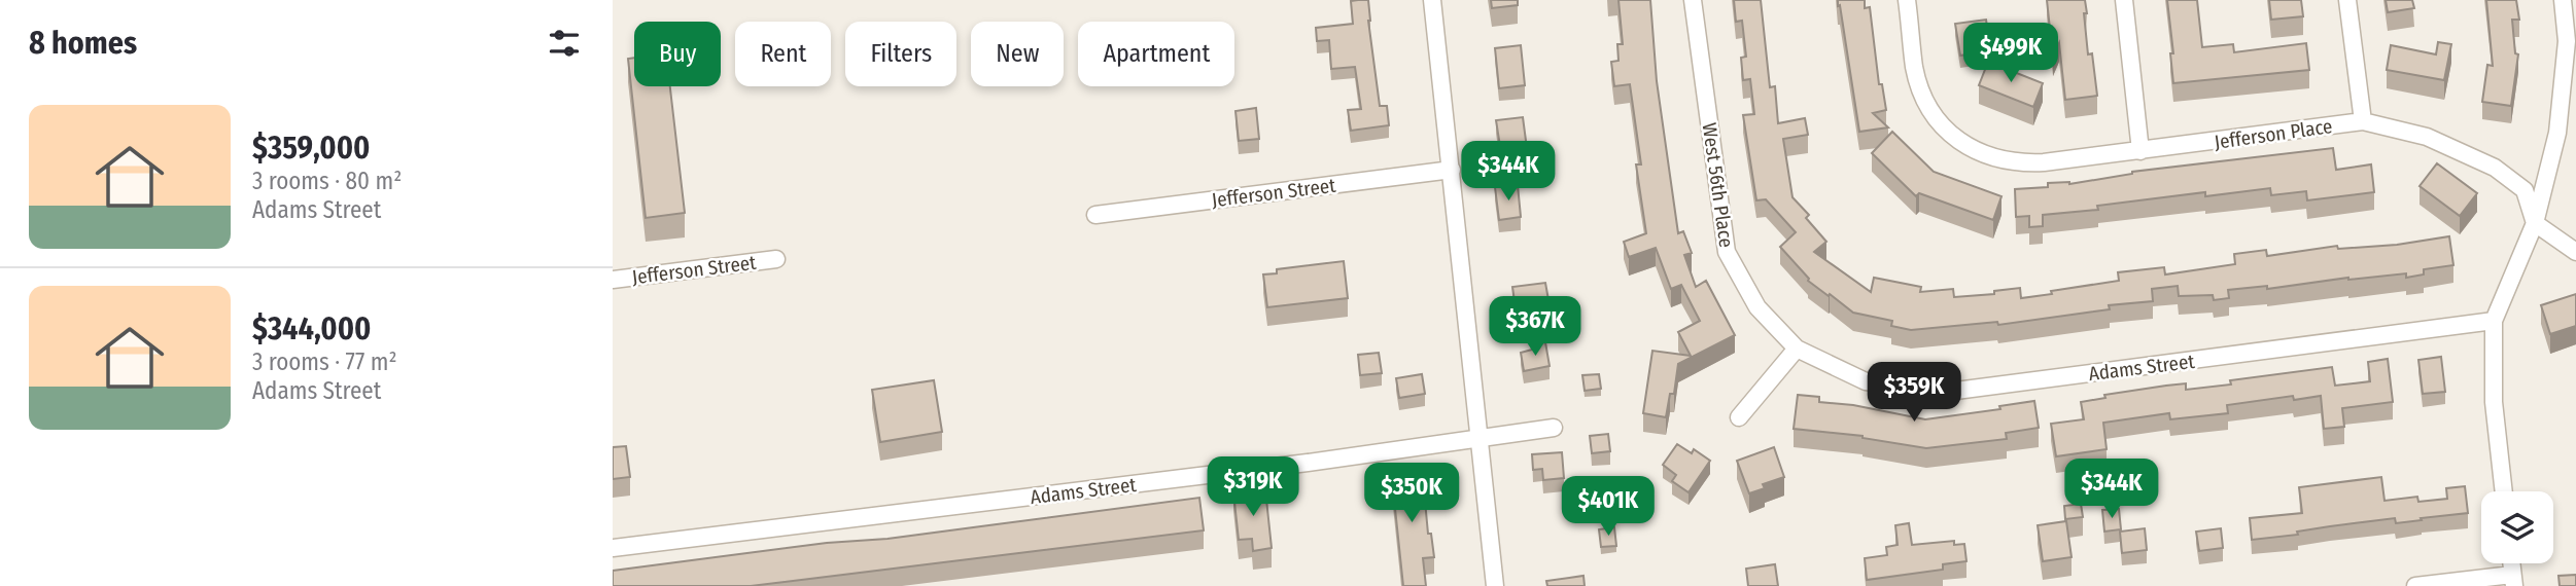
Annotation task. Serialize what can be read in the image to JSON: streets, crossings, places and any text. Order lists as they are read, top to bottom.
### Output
{
  "streets": {
    "street": [
      "Jefferson Place",
      "West 56th Place",
      "Jefferson Street",
      "Adams Street"
    ]
  },
  "crossings": [
    ["West 56th Place", "Adams Street"]
  ],
  "page": {
    "heading": "8 homes",
    "chip": [
      "Buy",
      "Rent",
      "Filters",
      "New",
      "Apartment"
    ],
    "price": [
      "$499K",
      "$344K",
      "$367K",
      "$359K",
      "$319K",
      "$344K",
      "$350K",
      "$401K"
    ],
    "list": [
      {
        "name": "$359,000",
        "note": "3 rooms · 80 m² · Adams Street"
      },
      {
        "name": "$344,000",
        "note": "3 rooms · 77 m² · Adams Street"
      }
    ]
  }
}
